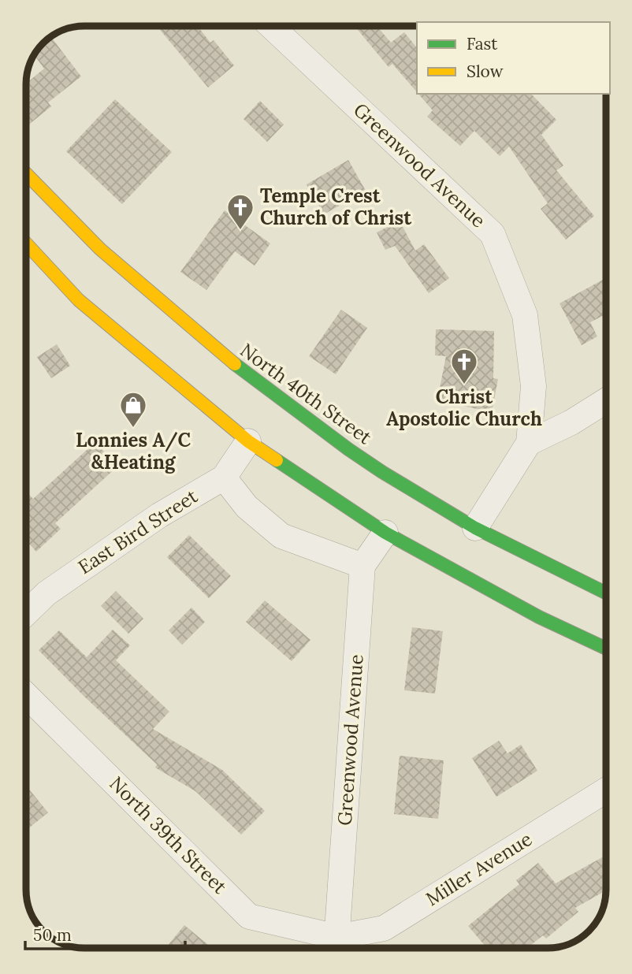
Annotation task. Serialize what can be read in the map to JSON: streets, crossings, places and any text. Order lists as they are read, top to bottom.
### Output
{
  "streets": {
    "main road": ["North 40th Street"],
    "street": [
      "Greenwood Avenue",
      "East Bird Street",
      "North 39th Street",
      "Miller Avenue"
    ]
  },
  "crossings": [
    ["Greenwood Avenue", "North 39th Street"],
    ["Greenwood Avenue", "Miller Avenue"],
    ["North 39th Street", "Miller Avenue"]
  ],
  "places": {
    "church": ["Temple Crest Church of Christ", "Christ Apostolic Church"],
    "shop": ["Lonnies A/C &Heating"]
  },
  "legend": ["Fast", "Slow"],
  "scale_bar": "50 m"
}
